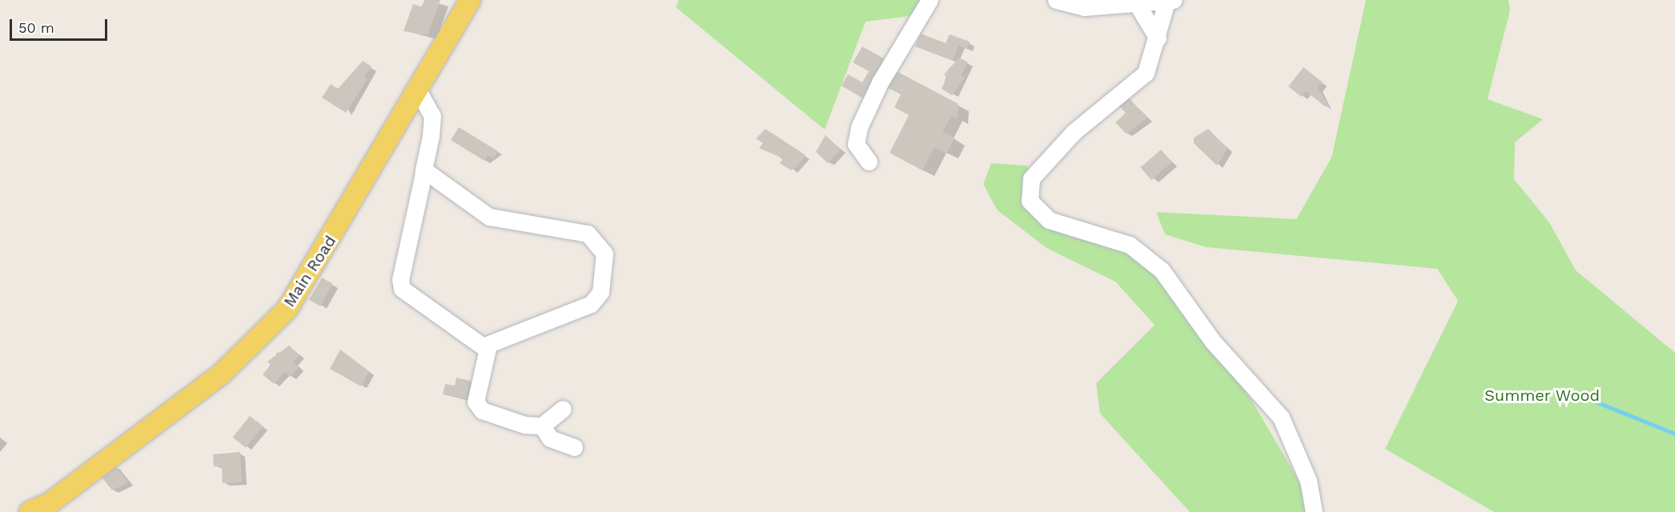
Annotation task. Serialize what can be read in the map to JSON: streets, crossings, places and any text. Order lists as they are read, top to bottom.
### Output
{
  "streets": {
    "main road": ["Main Road"]
  },
  "parks": ["Summer Wood"],
  "scale_bar": "50 m"
}
